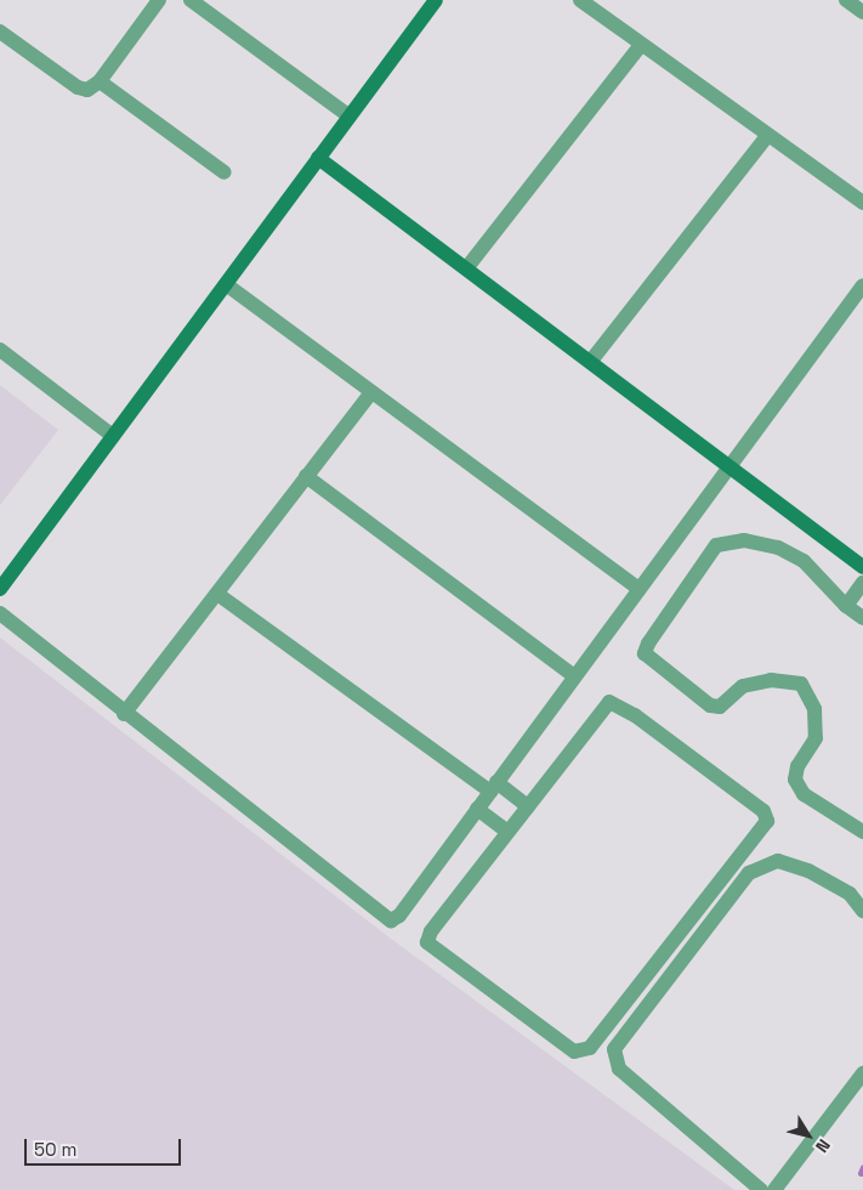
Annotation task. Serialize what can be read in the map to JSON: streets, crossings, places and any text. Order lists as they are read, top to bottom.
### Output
{
  "scale_bar": "50 m",
  "north": "bottom right"
}
